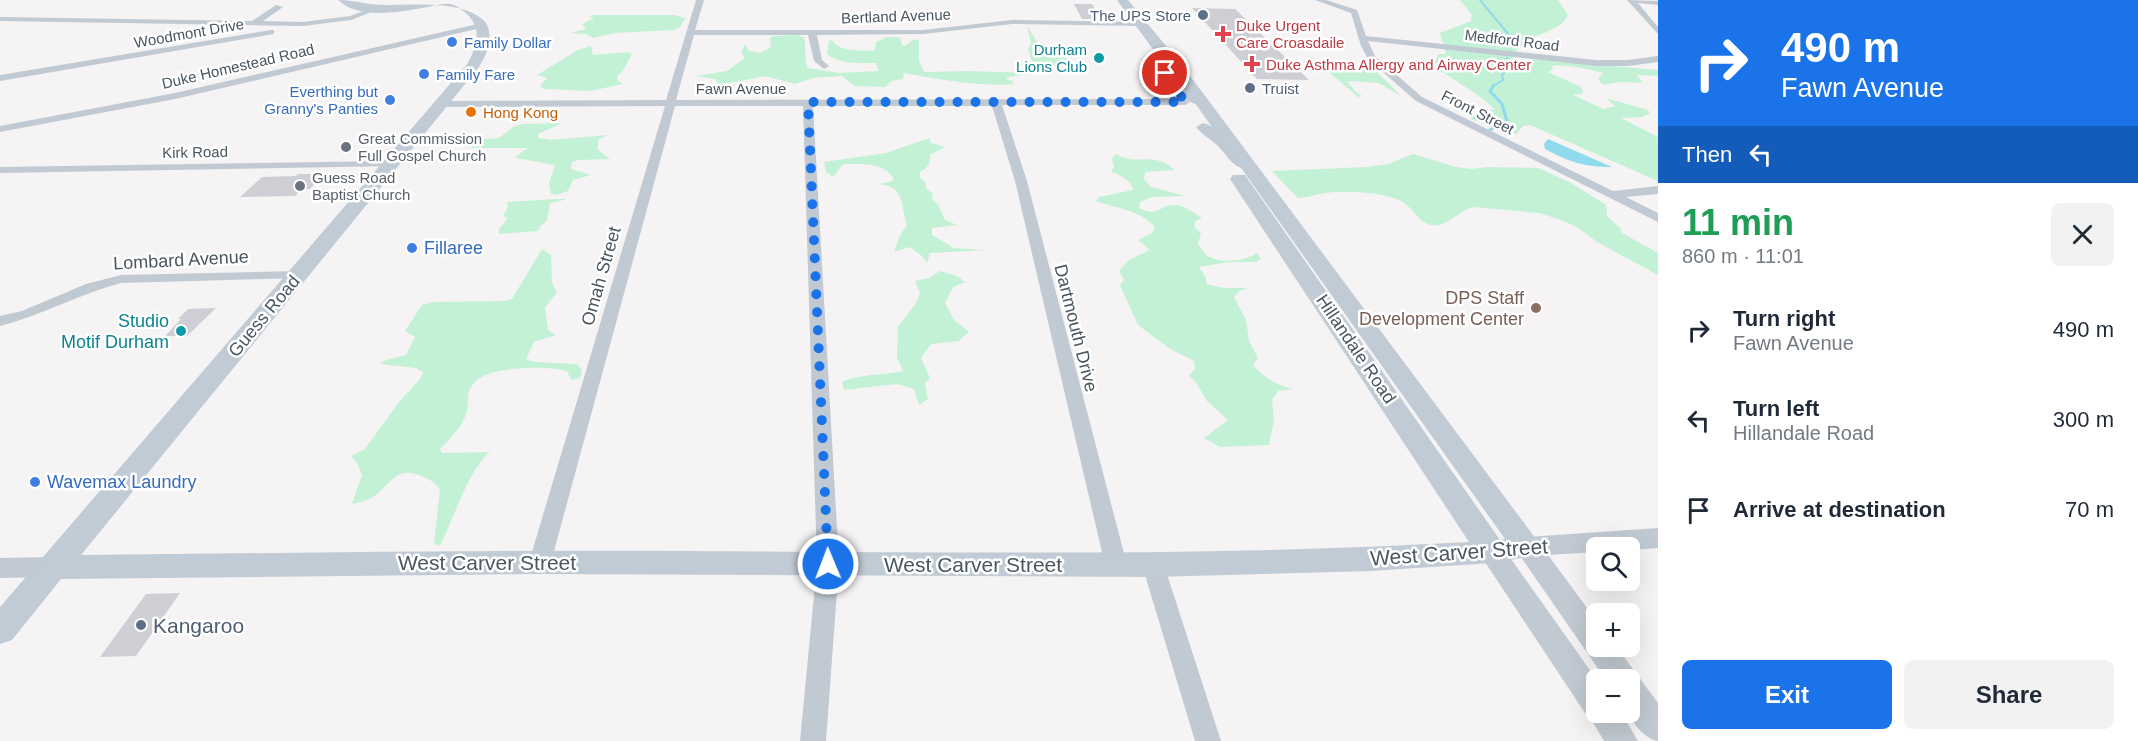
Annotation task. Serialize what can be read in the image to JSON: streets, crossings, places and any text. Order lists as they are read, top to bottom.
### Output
{
  "streets": {
    "main road": ["Guess Road", "Hillandale Road", "West Carver Street"],
    "street": [
      "Bertland Avenue",
      "Woodmont Drive",
      "Medford Road",
      "Duke Homestead Road",
      "Fawn Avenue",
      "Front Street",
      "Kirk Road",
      "Lombard Avenue",
      "Omah Street",
      "Dartmouth Drive"
    ]
  },
  "crossings": [
    ["Bertland Avenue", "Omah Street"],
    ["Bertland Avenue", "Hillandale Road"],
    ["Medford Road", "Front Street"],
    ["Duke Homestead Road", "Guess Road"],
    ["Fawn Avenue", "Omah Street"],
    ["Fawn Avenue", "Guess Road"],
    ["Fawn Avenue", "Dartmouth Drive"],
    ["Fawn Avenue", "Hillandale Road"],
    ["Kirk Road", "Guess Road"],
    ["Lombard Avenue", "Guess Road"],
    ["Omah Street", "West Carver Street"],
    ["Guess Road", "West Carver Street"],
    ["Dartmouth Drive", "West Carver Street"],
    ["Hillandale Road", "West Carver Street"]
  ],
  "places": {
    "other": [
      "The UPS Store",
      "Family Dollar",
      "Durham Lions Club",
      "Family Fare",
      "Truist",
      "Everthing but Granny's Panties",
      "Hong Kong",
      "Great Commission Full Gospel Church",
      "Guess Road Baptist Church",
      "Fillaree",
      "DPS Staff Development Center",
      "Studio Motif Durham",
      "Wavemax Laundry",
      "Kangaroo"
    ],
    "health": ["Duke Urgent Care Croasdaile", "Duke Asthma Allergy and Airway Center"]
  },
  "page": {
    "turn": ["490 m", "Fawn Avenue"],
    "then": "Then",
    "heading": ["11 min", "860 m · 11:01"],
    "list": [
      {
        "name": "Turn right",
        "note": "Fawn Avenue",
        "value": "490 m"
      },
      {
        "name": "Turn left",
        "note": "Hillandale Road",
        "value": "300 m"
      },
      {
        "name": "Arrive at destination",
        "value": "70 m"
      }
    ],
    "map_buttons": ["+", "−"],
    "buttons": ["Exit", "Share"]
  }
}
